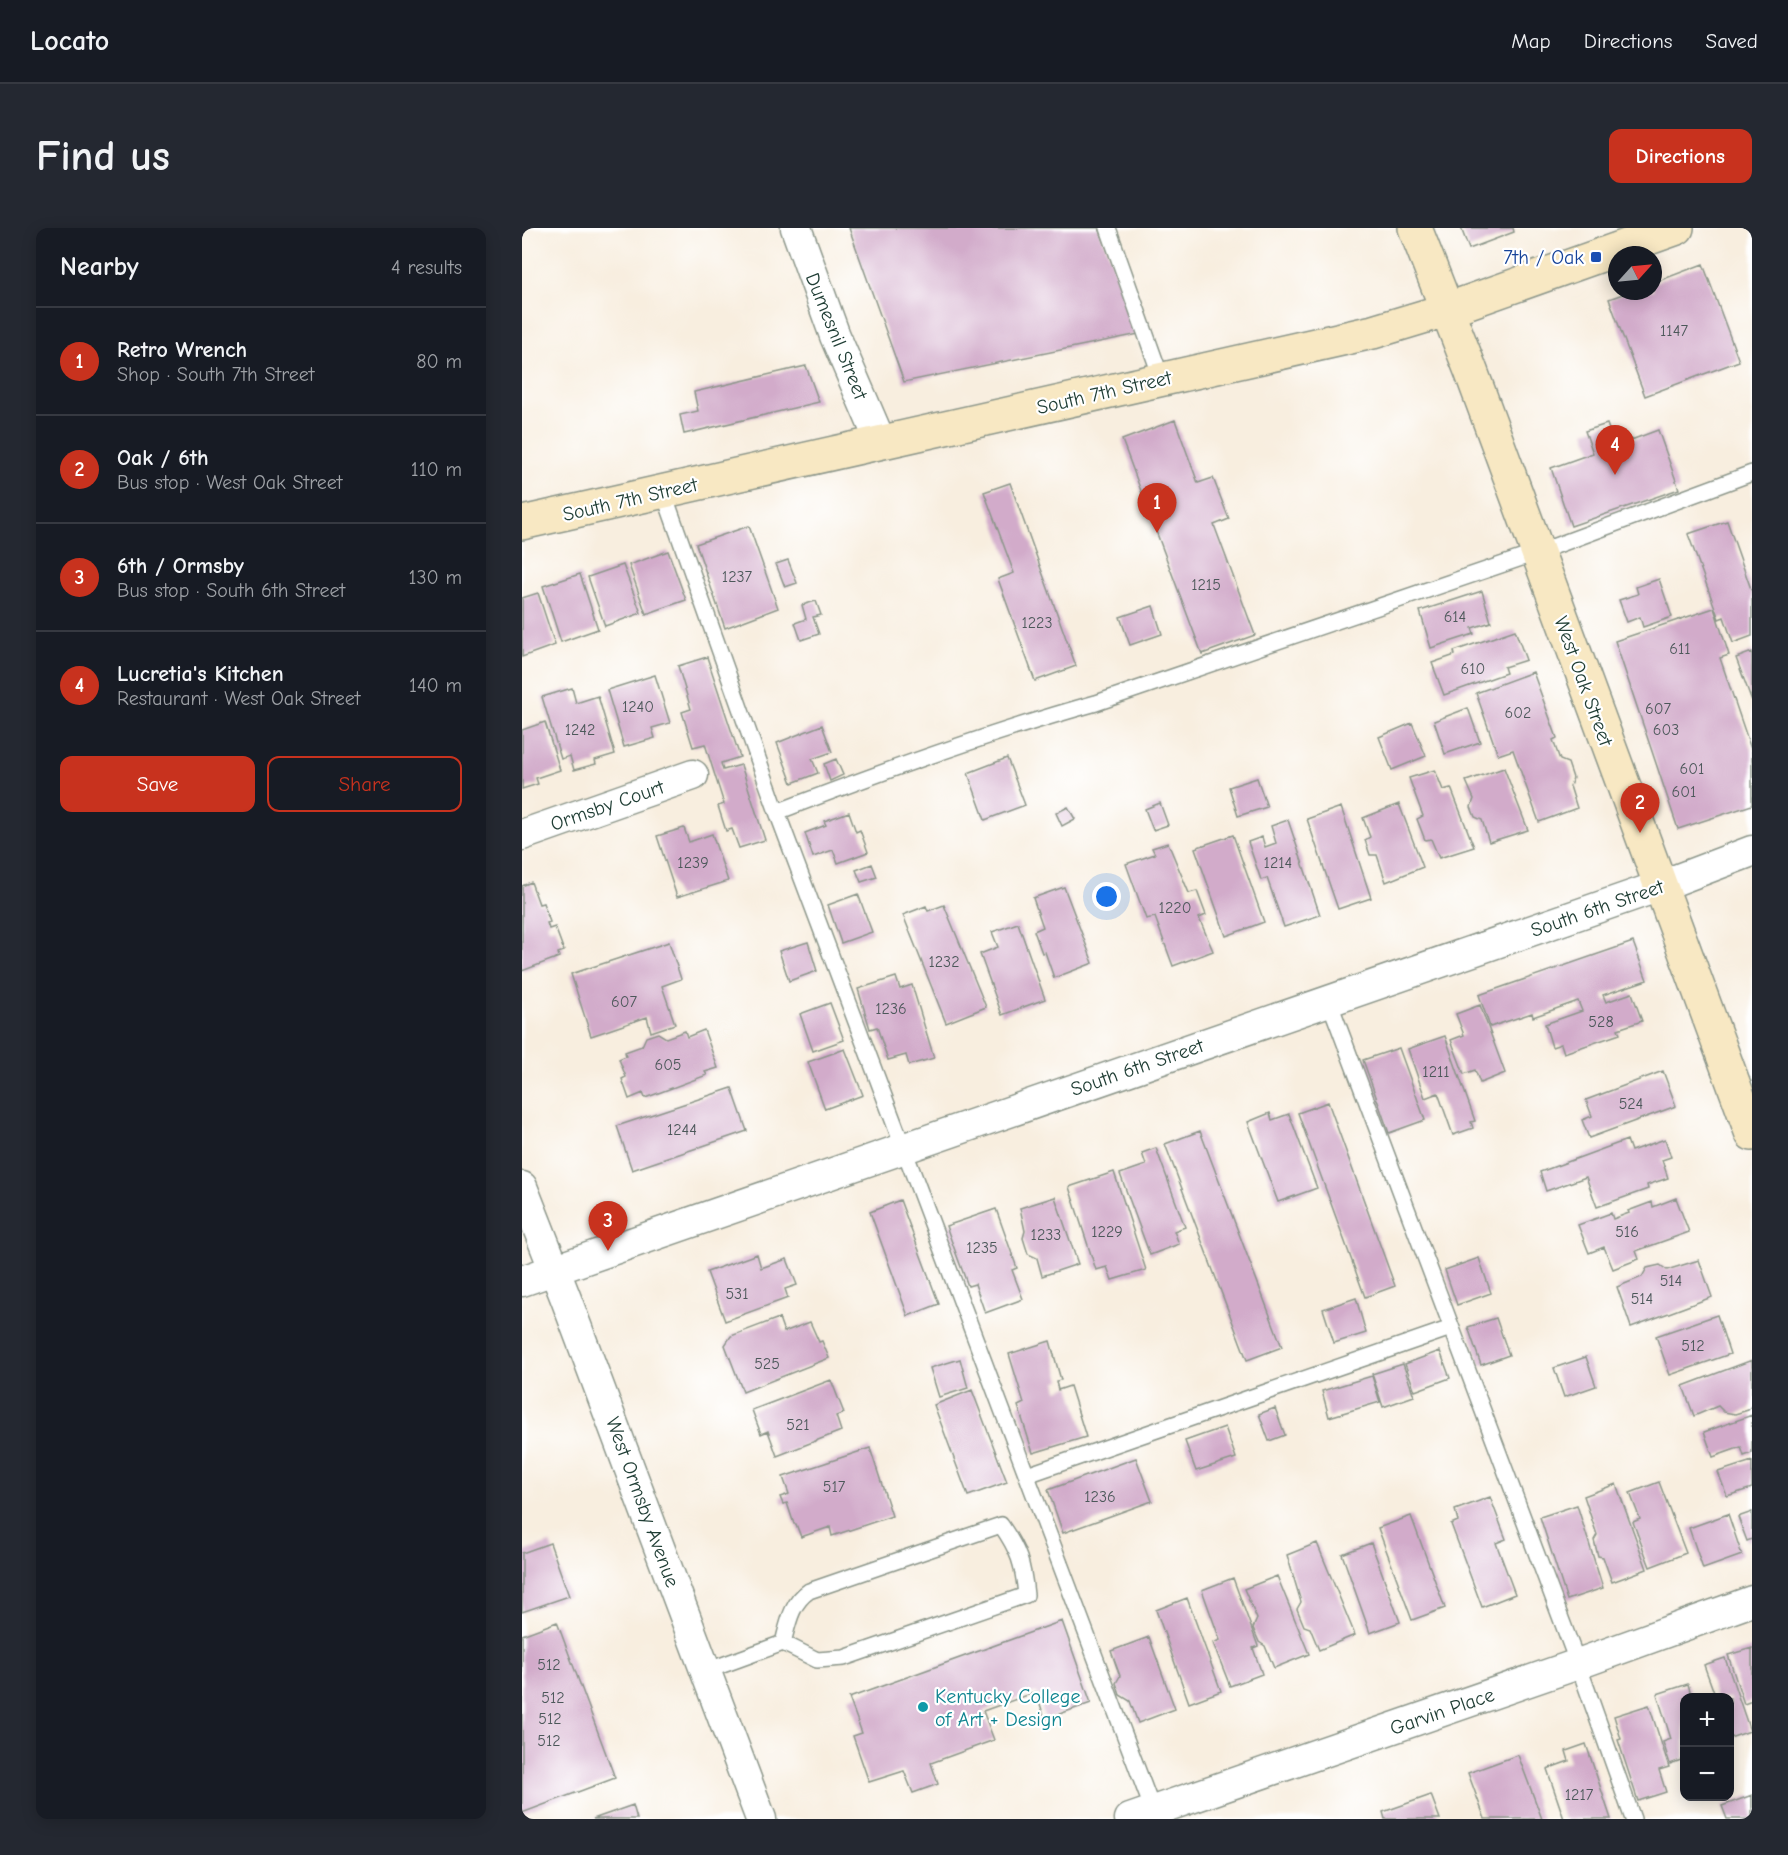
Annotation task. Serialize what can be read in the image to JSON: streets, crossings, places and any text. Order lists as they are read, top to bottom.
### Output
{
  "streets": {
    "street": [
      "Dumesnil Street",
      "South 7th Street",
      "West Oak Street",
      "Ormsby Court",
      "South 6th Street",
      "West Ormsby Avenue",
      "Garvin Place"
    ]
  },
  "crossings": [
    ["Dumesnil Street", "South 7th Street"],
    ["South 7th Street", "West Oak Street"],
    ["West Oak Street", "South 6th Street"],
    ["South 6th Street", "West Ormsby Avenue"]
  ],
  "places": {
    "transit": ["7th / Oak"],
    "other": ["Kentucky College of Art + Design"]
  },
  "house_numbers": [
    "1147",
    "1237",
    "1215",
    "614",
    "1223",
    "611",
    "610",
    "1240",
    "607",
    "602",
    "1242",
    "603",
    "601",
    "601",
    "1239",
    "1214",
    "1220",
    "1232",
    "607",
    "1236",
    "528",
    "605",
    "1211",
    "524",
    "1244",
    "1229",
    "516",
    "1233",
    "1235",
    "514",
    "531",
    "514",
    "512",
    "525",
    "521",
    "517",
    "1236",
    "512",
    "512",
    "512",
    "512",
    "1217"
  ],
  "north": "top right",
  "page": {
    "header": "Locato",
    "nav": ["Map", "Directions", "Saved"],
    "buttons": [
      "Directions",
      ["Save", "Share"]
    ],
    "title": "Find us",
    "heading": ["Nearby", "4 results"],
    "list": [
      {
        "mark": "1",
        "name": "Retro Wrench",
        "note": "Shop · South 7th Street",
        "value": "80 m"
      },
      {
        "mark": "2",
        "name": "Oak / 6th",
        "note": "Bus stop · West Oak Street",
        "value": "110 m"
      },
      {
        "mark": "3",
        "name": "6th / Ormsby",
        "note": "Bus stop · South 6th Street",
        "value": "130 m"
      },
      {
        "mark": "4",
        "name": "Lucretia's Kitchen",
        "note": "Restaurant · West Oak Street",
        "value": "140 m"
      }
    ],
    "pins": [
      "4",
      "1",
      "2",
      "3"
    ],
    "map_buttons": ["+", "−"]
  }
}
